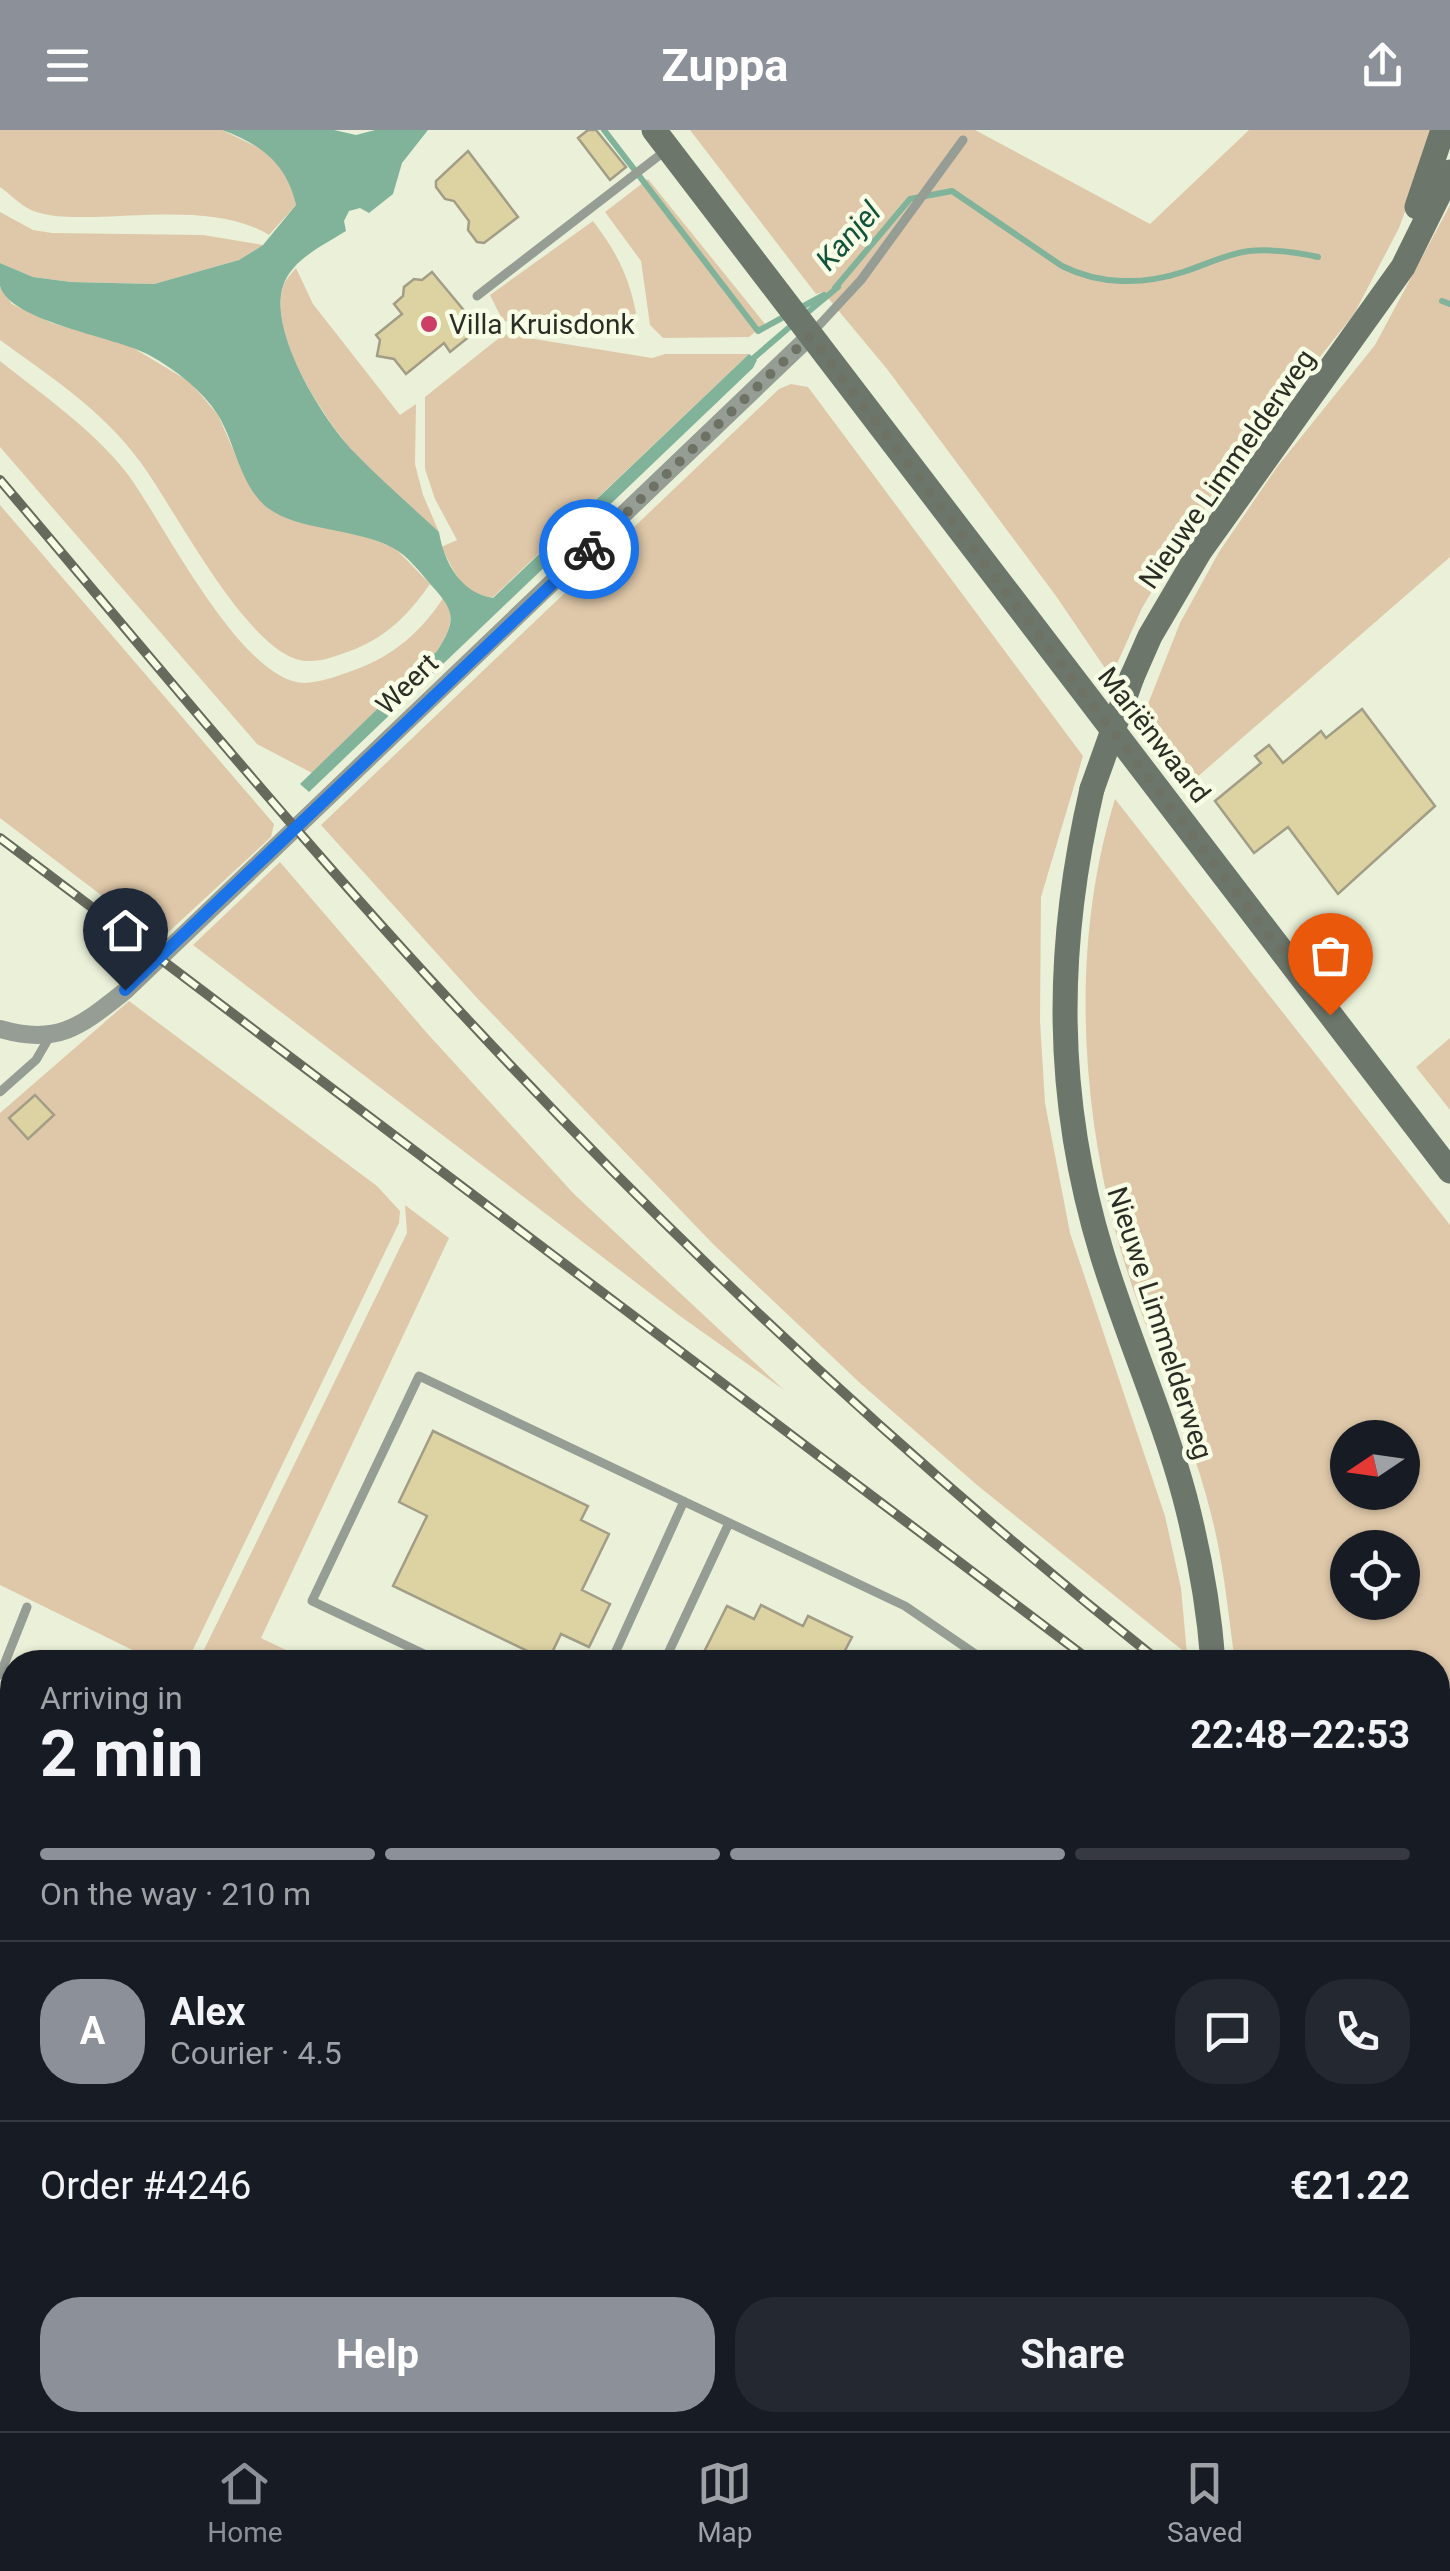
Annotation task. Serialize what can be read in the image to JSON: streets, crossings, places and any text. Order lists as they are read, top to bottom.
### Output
{
  "streets": {
    "street": ["Nieuwe Limmelderweg", "Weert", "Mariënwaard"]
  },
  "crossings": [
    ["Weert", "Mariënwaard"]
  ],
  "water": ["Kanjel"],
  "places": ["Villa Kruisdonk"],
  "north": "left",
  "page": {
    "header": "Zuppa",
    "heading": ["2 min", "Arriving in", "22:48–22:53"],
    "panel": [
      "Alex",
      "Courier · 4.5",
      "Order #4246",
      "€21.22"
    ],
    "bar": "On the way · 210 m",
    "round": "A",
    "buttons": ["Help", "Share"],
    "tabs": ["Home", "Map", "Saved"]
  }
}
